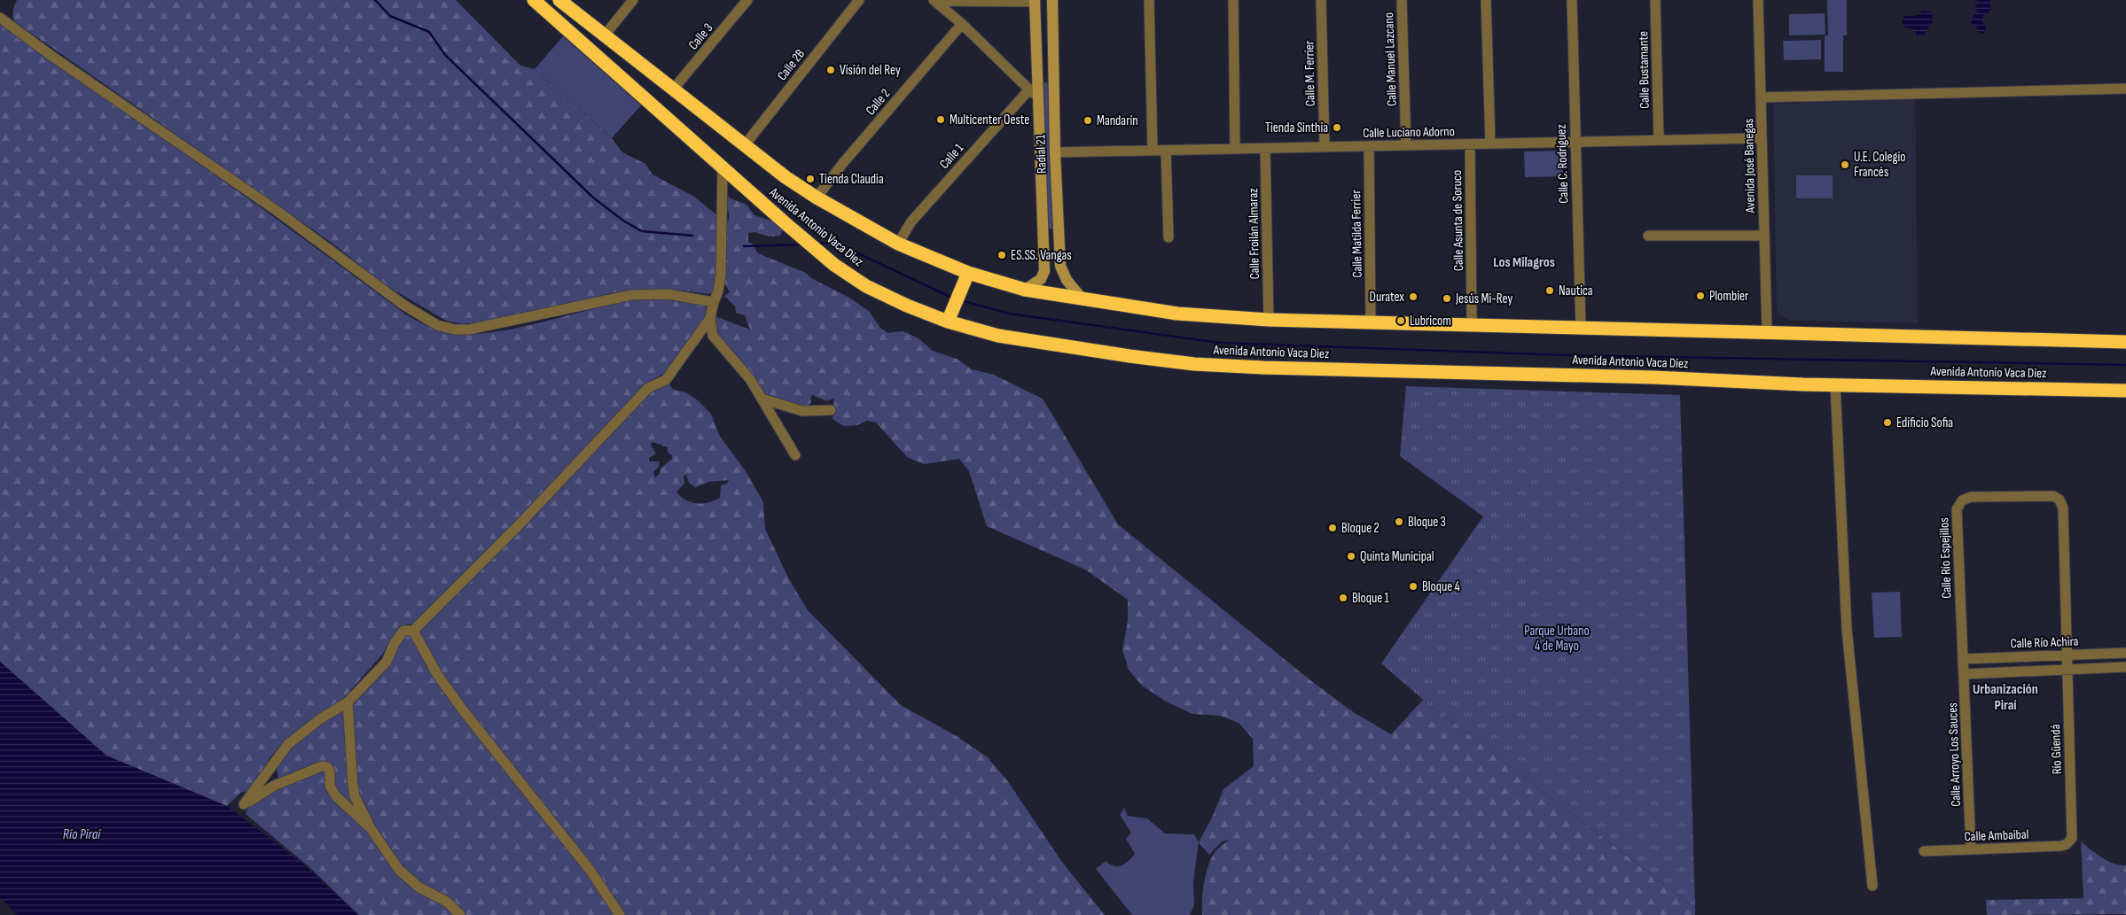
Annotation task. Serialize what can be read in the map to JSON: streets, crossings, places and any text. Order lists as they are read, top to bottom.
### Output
{
  "streets": {
    "highway": ["Avenida Antonio Vaca Diez"],
    "street": [
      "Calle 3",
      "Calle Manuel Lazcano",
      "Calle 2B",
      "Calle Bustamante",
      "Calle M. Ferrier",
      "Calle 2",
      "Calle Luciano Adorno",
      "Radial 21",
      "Calle 1",
      "Calle C. Rodríguez",
      "Avenida José Banegas",
      "Calle Asunta de Soruco",
      "Calle Froilán Almaraz",
      "Calle Matilda Ferrier",
      "Calle Río Espejillos",
      "Calle Río Achira",
      "Río Güendá",
      "Calle Arroyo Los Sauces",
      "Calle Ambaibal"
    ]
  },
  "crossings": [
    ["Calle 3", "Avenida Antonio Vaca Diez"],
    ["Calle Manuel Lazcano", "Calle Luciano Adorno"],
    ["Calle 2B", "Avenida Antonio Vaca Diez"],
    ["Calle Bustamante", "Calle Luciano Adorno"],
    ["Calle M. Ferrier", "Calle Luciano Adorno"],
    ["Calle 2", "Avenida Antonio Vaca Diez"],
    ["Calle Luciano Adorno", "Radial 21"],
    ["Calle Luciano Adorno", "Calle C. Rodríguez"],
    ["Calle Luciano Adorno", "Avenida José Banegas"],
    ["Calle Luciano Adorno", "Calle Asunta de Soruco"],
    ["Calle Luciano Adorno", "Calle Froilán Almaraz"],
    ["Calle Luciano Adorno", "Calle Matilda Ferrier"],
    ["Radial 21", "Calle 1"],
    ["Radial 21", "Avenida Antonio Vaca Diez"],
    ["Calle 1", "Avenida Antonio Vaca Diez"],
    ["Calle C. Rodríguez", "Avenida Antonio Vaca Diez"],
    ["Avenida José Banegas", "Avenida Antonio Vaca Diez"],
    ["Calle Asunta de Soruco", "Avenida Antonio Vaca Diez"],
    ["Avenida Antonio Vaca Diez", "Calle Froilán Almaraz"],
    ["Avenida Antonio Vaca Diez", "Calle Matilda Ferrier"],
    ["Calle Río Espejillos", "Calle Río Achira"],
    ["Calle Río Espejillos", "Río Güendá"],
    ["Calle Río Espejillos", "Calle Arroyo Los Sauces"],
    ["Calle Río Achira", "Río Güendá"],
    ["Calle Río Achira", "Calle Arroyo Los Sauces"],
    ["Río Güendá", "Calle Ambaibal"],
    ["Calle Arroyo Los Sauces", "Calle Ambaibal"]
  ],
  "districts": ["Los Milagros", "Urbanización Piraí"],
  "water": ["Río Piraí"],
  "parks": ["Parque Urbano 4 de Mayo"],
  "places": [
    "Visión del Rey",
    "Multicenter Oeste",
    "Mandarín",
    "Tienda Sinthia",
    "U.E. Colegio Francés",
    "Tienda Claudia",
    "ES.SS. Vangas",
    "Nautica",
    "Plombier",
    "Duratex",
    "Jesús Mi-Rey",
    "Lubricom",
    "Edificio Sofia",
    "Bloque 3",
    "Bloque 2",
    "Quinta Municipal",
    "Bloque 4",
    "Bloque 1"
  ]
}
